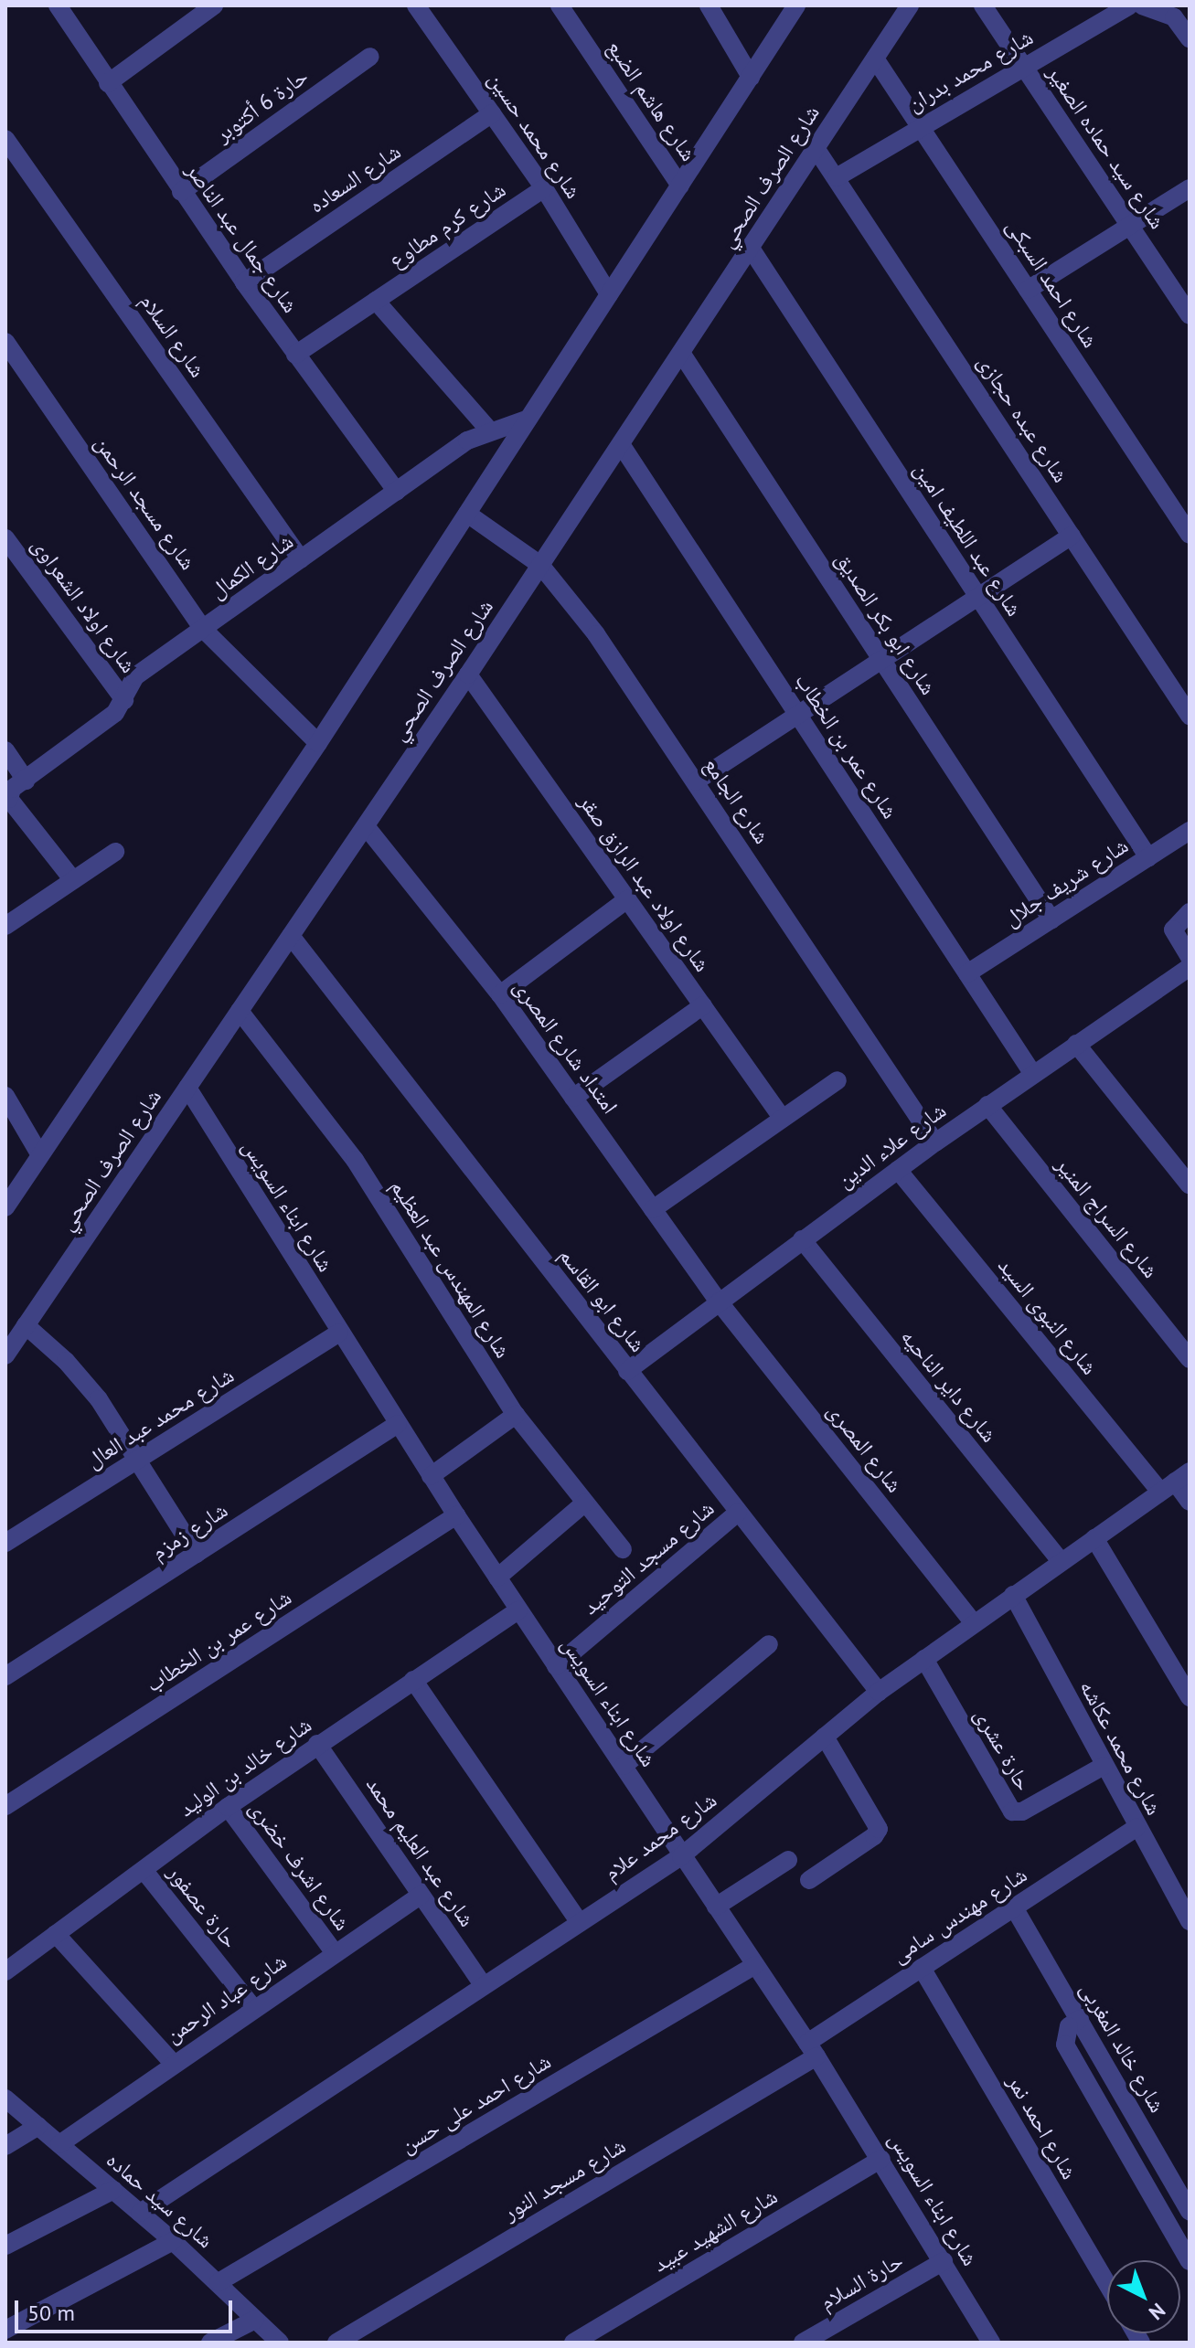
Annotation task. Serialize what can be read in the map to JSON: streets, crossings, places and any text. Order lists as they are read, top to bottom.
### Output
{
  "streets": {
    "street": [
      "شارع محمد بدران",
      "شارع هاشم الضبع",
      "حارة 6 أكتوبر",
      "شارع محمد حسين",
      "شارع سيد حماده الصغير",
      "شارع الصرف الصحي",
      "شارع السعاده",
      "شارع كرم مطاوع",
      "شارع جمال عبد الناصر",
      "شارع احمد السبكى",
      "شارع السلام",
      "شارع عبده حجازى",
      "شارع مسجد الرحمن",
      "شارع عبد اللطيف امين",
      "شارع الكمال",
      "شارع اولاد الشعراوى",
      "شارع ابو بكر الصديق",
      "شارع عمر بن الخطاب",
      "شارع الجامع",
      "شارع شريف جلال",
      "شارع اولاد عبد الرازق صقر",
      "امتداد شارع المصرى",
      "شارع علاء الدين",
      "شارع ابناء السويس",
      "شارع السراج المنير",
      "شارع المهندس عبد العظيم",
      "شارع ابو القاسم",
      "شارع النبوى السيد",
      "شارع داير الناحيه",
      "شارع محمد عبد العال",
      "شارع المصرى",
      "شارع زمزم",
      "شارع مسجد التوحيد",
      "شارع محمد عكاشه",
      "حارة عشرى",
      "شارع خالد بن الوليد",
      "شارع محمد علام",
      "شارع عبد العليم محمد",
      "شارع اشرف خضرى",
      "حارة عصفور",
      "شارع مهندس سامى",
      "شارع عباد الرحمن",
      "شارع خالد المغربى",
      "شارع احمد على حسن",
      "شارع احمد نمر",
      "شارع مسجد النور",
      "شارع سيد حماده",
      "شارع الشهيد عبيد",
      "حارة السلام"
    ]
  },
  "crossings": [
    ["شارع محمد بدران", "شارع سيد حماده الصغير"],
    ["شارع محمد بدران", "شارع احمد السبكى"],
    ["شارع محمد بدران", "شارع عبده حجازى"],
    ["حارة 6 أكتوبر", "شارع جمال عبد الناصر"],
    ["شارع محمد حسين", "شارع السعاده"],
    ["شارع محمد حسين", "شارع كرم مطاوع"],
    ["شارع الصرف الصحي", "شارع احمد السبكى"],
    ["شارع الصرف الصحي", "شارع عبده حجازى"],
    ["شارع الصرف الصحي", "شارع عبد اللطيف امين"],
    ["شارع الصرف الصحي", "شارع ابو بكر الصديق"],
    ["شارع الصرف الصحي", "شارع عمر بن الخطاب"],
    ["شارع الصرف الصحي", "شارع الجامع"],
    ["شارع الصرف الصحي", "شارع اولاد عبد الرازق صقر"],
    ["شارع الصرف الصحي", "امتداد شارع المصرى"],
    ["شارع الصرف الصحي", "شارع ابناء السويس"],
    ["شارع الصرف الصحي", "شارع المهندس عبد العظيم"],
    ["شارع الصرف الصحي", "شارع ابو القاسم"],
    ["شارع السعاده", "شارع جمال عبد الناصر"],
    ["شارع كرم مطاوع", "شارع جمال عبد الناصر"],
    ["شارع جمال عبد الناصر", "شارع الكمال"],
    ["شارع السلام", "شارع الكمال"],
    ["شارع مسجد الرحمن", "شارع الكمال"],
    ["شارع عبد اللطيف امين", "شارع شريف جلال"],
    ["شارع الكمال", "شارع اولاد الشعراوى"],
    ["شارع ابو بكر الصديق", "شارع شريف جلال"],
    ["شارع عمر بن الخطاب", "شارع شريف جلال"],
    ["شارع عمر بن الخطاب", "شارع علاء الدين"],
    ["شارع عمر بن الخطاب", "شارع ابناء السويس"],
    ["شارع الجامع", "شارع علاء الدين"],
    ["امتداد شارع المصرى", "شارع علاء الدين"],
    ["امتداد شارع المصرى", "شارع المصرى"],
    ["شارع علاء الدين", "شارع السراج المنير"],
    ["شارع علاء الدين", "شارع ابو القاسم"],
    ["شارع علاء الدين", "شارع النبوى السيد"],
    ["شارع علاء الدين", "شارع داير الناحيه"],
    ["شارع علاء الدين", "شارع المصرى"],
    ["شارع ابناء السويس", "شارع محمد عبد العال"],
    ["شارع ابناء السويس", "شارع زمزم"],
    ["شارع ابناء السويس", "شارع مسجد التوحيد"],
    ["شارع ابناء السويس", "شارع خالد بن الوليد"],
    ["شارع ابناء السويس", "شارع محمد علام"],
    ["شارع ابناء السويس", "شارع مهندس سامى"],
    ["شارع ابناء السويس", "شارع احمد على حسن"],
    ["شارع ابناء السويس", "شارع مسجد النور"],
    ["شارع ابناء السويس", "شارع الشهيد عبيد"],
    ["شارع ابناء السويس", "حارة السلام"],
    ["شارع ابو القاسم", "شارع مسجد التوحيد"],
    ["شارع ابو القاسم", "شارع محمد علام"],
    ["شارع النبوى السيد", "شارع محمد علام"],
    ["شارع داير الناحيه", "شارع محمد علام"],
    ["شارع المصرى", "شارع محمد علام"],
    ["شارع محمد عكاشه", "حارة عشرى"],
    ["شارع محمد عكاشه", "شارع محمد علام"],
    ["شارع محمد عكاشه", "شارع مهندس سامى"],
    ["حارة عشرى", "شارع محمد علام"],
    ["شارع خالد بن الوليد", "شارع عبد العليم محمد"],
    ["شارع خالد بن الوليد", "شارع اشرف خضرى"],
    ["شارع خالد بن الوليد", "حارة عصفور"],
    ["شارع محمد علام", "شارع عبد العليم محمد"],
    ["شارع محمد علام", "شارع سيد حماده"],
    ["شارع عبد العليم محمد", "شارع عباد الرحمن"],
    ["شارع اشرف خضرى", "شارع عباد الرحمن"],
    ["حارة عصفور", "شارع عباد الرحمن"],
    ["شارع مهندس سامى", "شارع خالد المغربى"],
    ["شارع مهندس سامى", "شارع احمد نمر"],
    ["شارع مهندس سامى", "شارع مسجد النور"],
    ["شارع عباد الرحمن", "شارع سيد حماده"],
    ["شارع احمد على حسن", "شارع سيد حماده"]
  ],
  "scale_bar": "50 m",
  "north": "bottom right"
}
